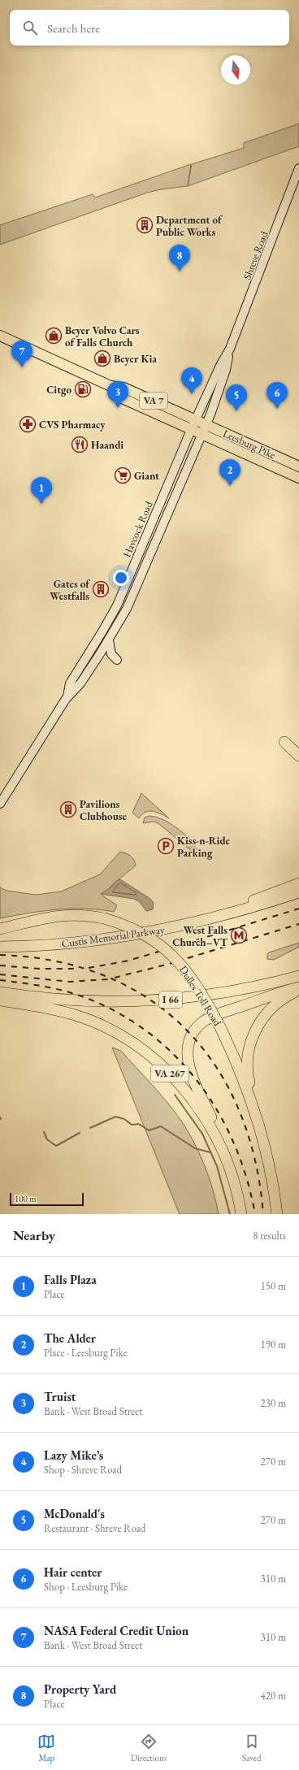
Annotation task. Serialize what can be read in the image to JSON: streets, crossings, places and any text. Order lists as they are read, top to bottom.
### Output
{
  "streets": {
    "highway": [
      "Custis Memorial Parkway",
      "Dulles Toll Road",
      "I 66",
      "VA 267"
    ],
    "main road": [
      "Shreve Road",
      "VA 7",
      "Leesburg Pike",
      "Haycock Road"
    ]
  },
  "crossings": [
    ["Shreve Road", "VA 7"],
    ["Shreve Road", "Leesburg Pike"],
    ["Shreve Road", "Haycock Road"],
    ["VA 7", "Leesburg Pike"],
    ["VA 7", "Haycock Road"],
    ["Leesburg Pike", "Haycock Road"]
  ],
  "places": {
    "building": ["Department of Public Works", "Gates of Westfalls", "Pavilions Clubhouse"],
    "shop": ["Beyer Volvo Cars of Falls Church", "Beyer Kia"],
    "fuel station": ["Citgo"],
    "pharmacy": ["CVS Pharmacy"],
    "restaurant": ["Haandi"],
    "supermarket": ["Giant"],
    "parking": ["Kiss-n-Ride Parking"],
    "metro station": ["West Falls Church–VT"]
  },
  "scale_bar": "100 m",
  "north": "bottom",
  "page": {
    "search": "Search here",
    "pins": [
      "8",
      "7",
      "4",
      "3",
      "6",
      "5",
      "2",
      "1"
    ],
    "scale": "100 m",
    "heading": ["Nearby", "8 results"],
    "list": [
      {
        "mark": "1",
        "name": "Falls Plaza",
        "note": "Place",
        "value": "150 m"
      },
      {
        "mark": "2",
        "name": "The Alder",
        "note": "Place · Leesburg Pike",
        "value": "190 m"
      },
      {
        "mark": "3",
        "name": "Truist",
        "note": "Bank · West Broad Street",
        "value": "230 m"
      },
      {
        "mark": "4",
        "name": "Lazy Mike’s",
        "note": "Shop · Shreve Road",
        "value": "270 m"
      },
      {
        "mark": "5",
        "name": "McDonald's",
        "note": "Restaurant · Shreve Road",
        "value": "270 m"
      },
      {
        "mark": "6",
        "name": "Hair center",
        "note": "Shop · Leesburg Pike",
        "value": "310 m"
      },
      {
        "mark": "7",
        "name": "NASA Federal Credit Union",
        "note": "Bank · West Broad Street",
        "value": "310 m"
      },
      {
        "mark": "8",
        "name": "Property Yard",
        "note": "Place",
        "value": "420 m"
      }
    ],
    "nav": ["Map", "Directions", "Saved"]
  }
}
